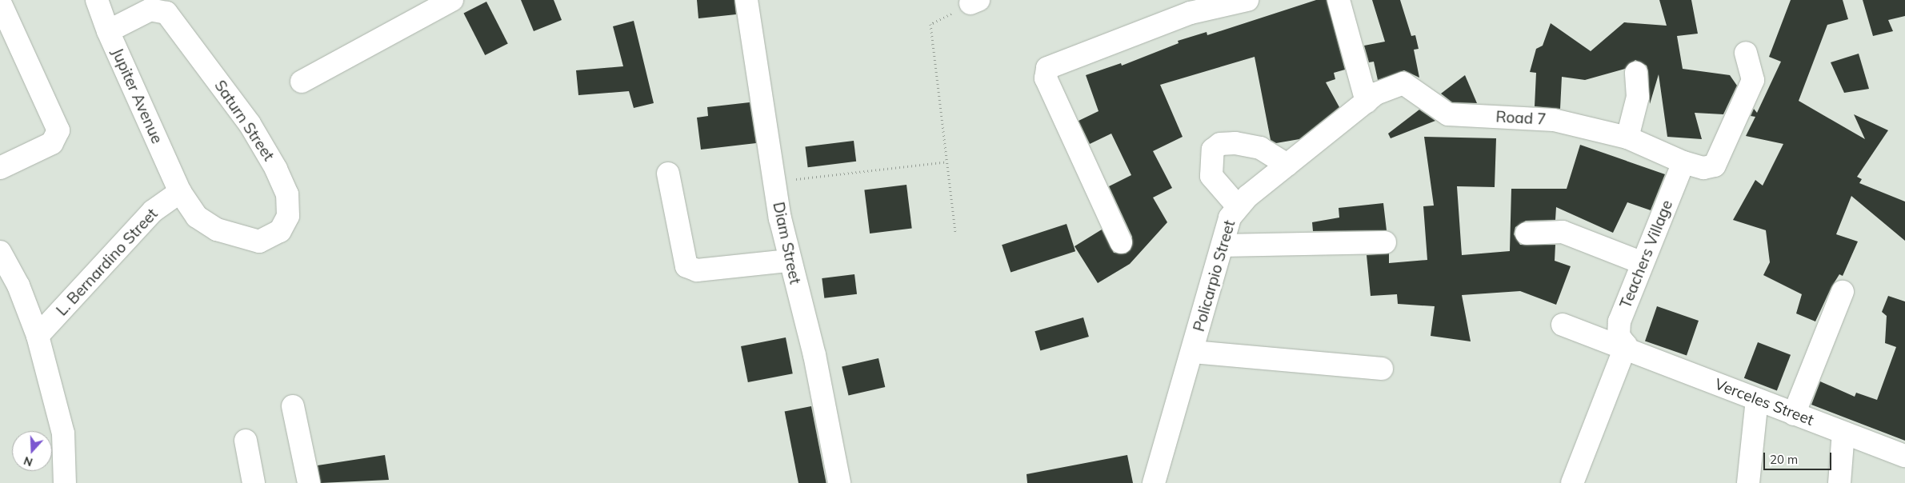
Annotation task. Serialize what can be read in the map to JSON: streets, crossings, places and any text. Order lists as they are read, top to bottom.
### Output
{
  "streets": {
    "street": [
      "Jupiter Avenue",
      "Road 7",
      "Saturn Street",
      "Diam Street",
      "Teachers Village",
      "L. Bernardino Street",
      "Policarpio Street",
      "Verceles Street"
    ]
  },
  "crossings": [
    ["Jupiter Avenue", "Saturn Street"],
    ["Jupiter Avenue", "L. Bernardino Street"],
    ["Road 7", "Teachers Village"],
    ["Road 7", "Policarpio Street"],
    ["Saturn Street", "L. Bernardino Street"],
    ["Teachers Village", "Verceles Street"]
  ],
  "scale_bar": "20 m",
  "north": "bottom"
}
